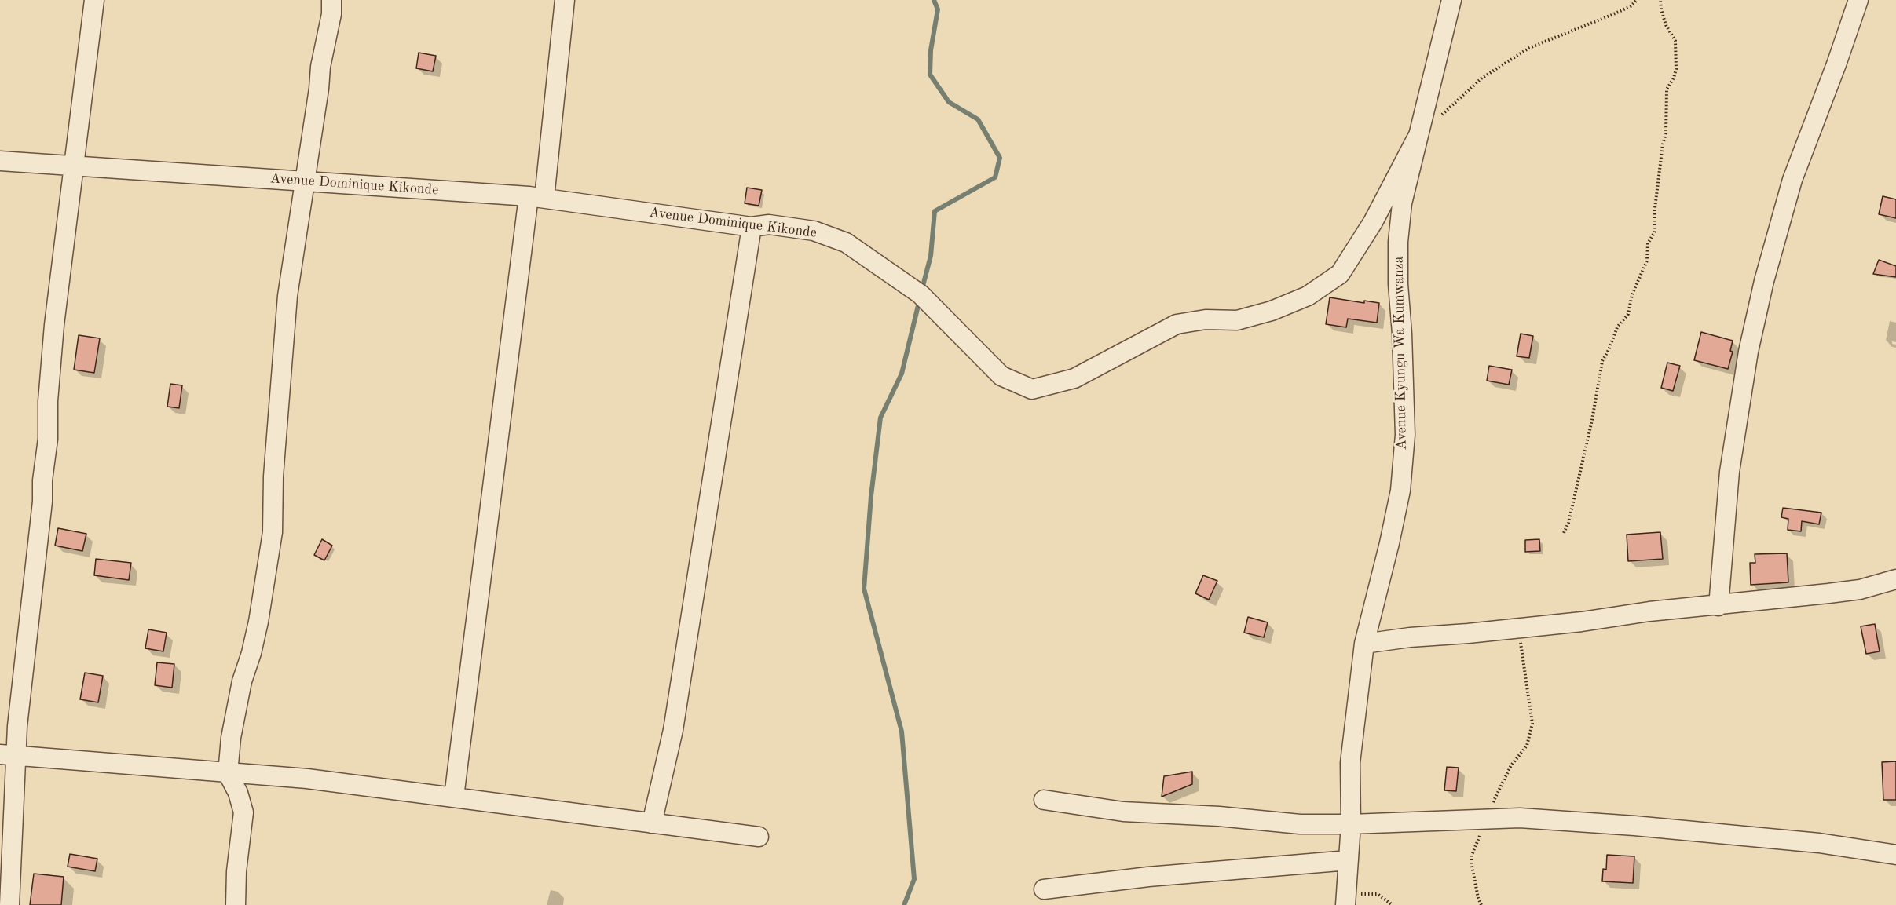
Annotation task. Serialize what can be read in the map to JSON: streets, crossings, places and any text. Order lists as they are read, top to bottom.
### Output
{
  "streets": {
    "street": ["Avenue Dominique Kikonde", "Avenue Kyungu Wa Kumwanza"]
  },
  "crossings": [
    ["Avenue Dominique Kikonde", "Avenue Kyungu Wa Kumwanza"]
  ]
}
